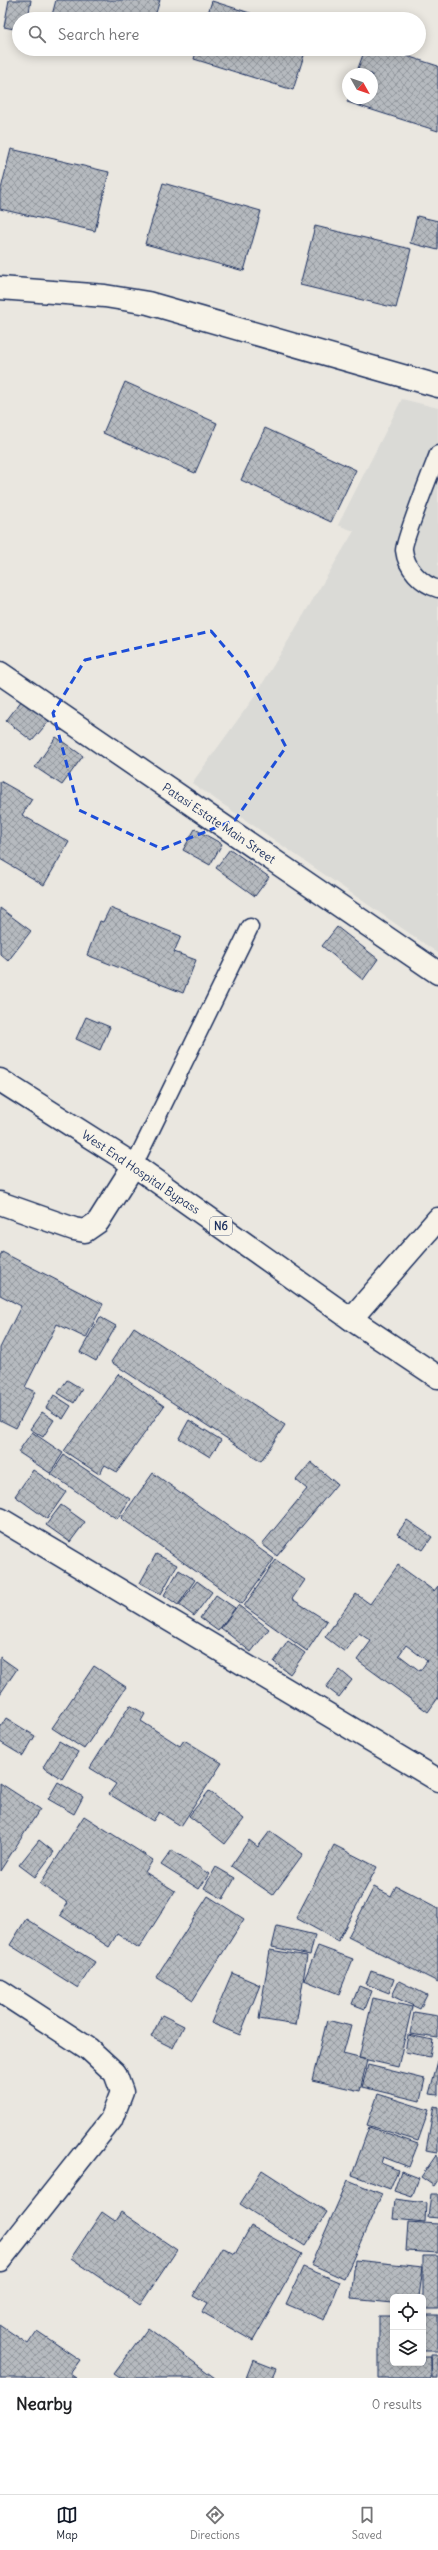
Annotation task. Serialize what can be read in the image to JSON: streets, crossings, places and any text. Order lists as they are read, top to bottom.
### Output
{
  "streets": {
    "main road": ["Patasi Estate Main Street", "West End Hospital Bypass", "N6"]
  },
  "north": "bottom right",
  "page": {
    "search": "Search here",
    "heading": ["Nearby", "0 results"],
    "nav": ["Map", "Directions", "Saved"]
  }
}
